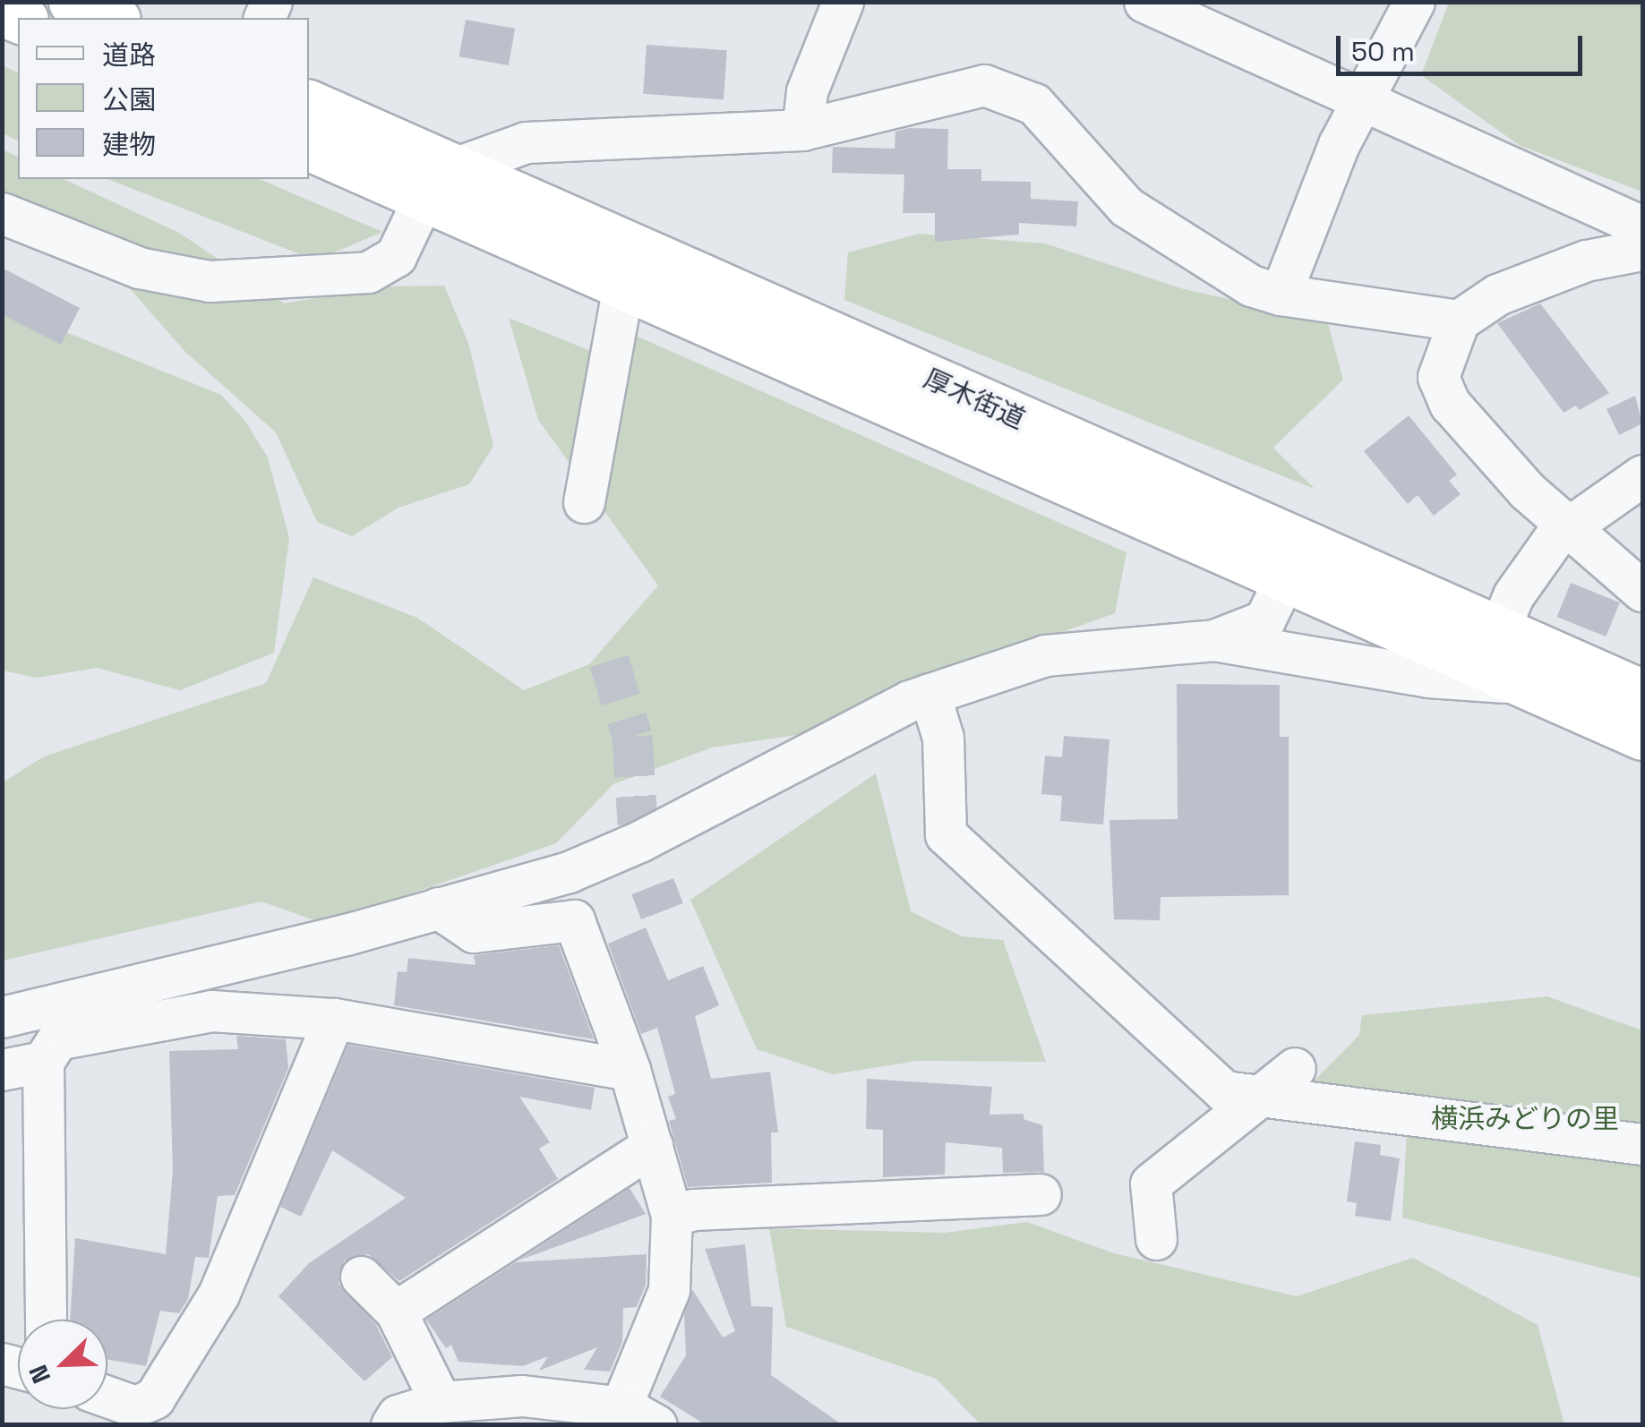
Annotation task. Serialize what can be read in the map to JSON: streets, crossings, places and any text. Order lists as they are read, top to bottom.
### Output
{
  "streets": {
    "highway": ["厚木街道"]
  },
  "parks": ["横浜みどりの里"],
  "legend": ["道路", "公園", "建物"],
  "scale_bar": "50 m",
  "north": "bottom left"
}
